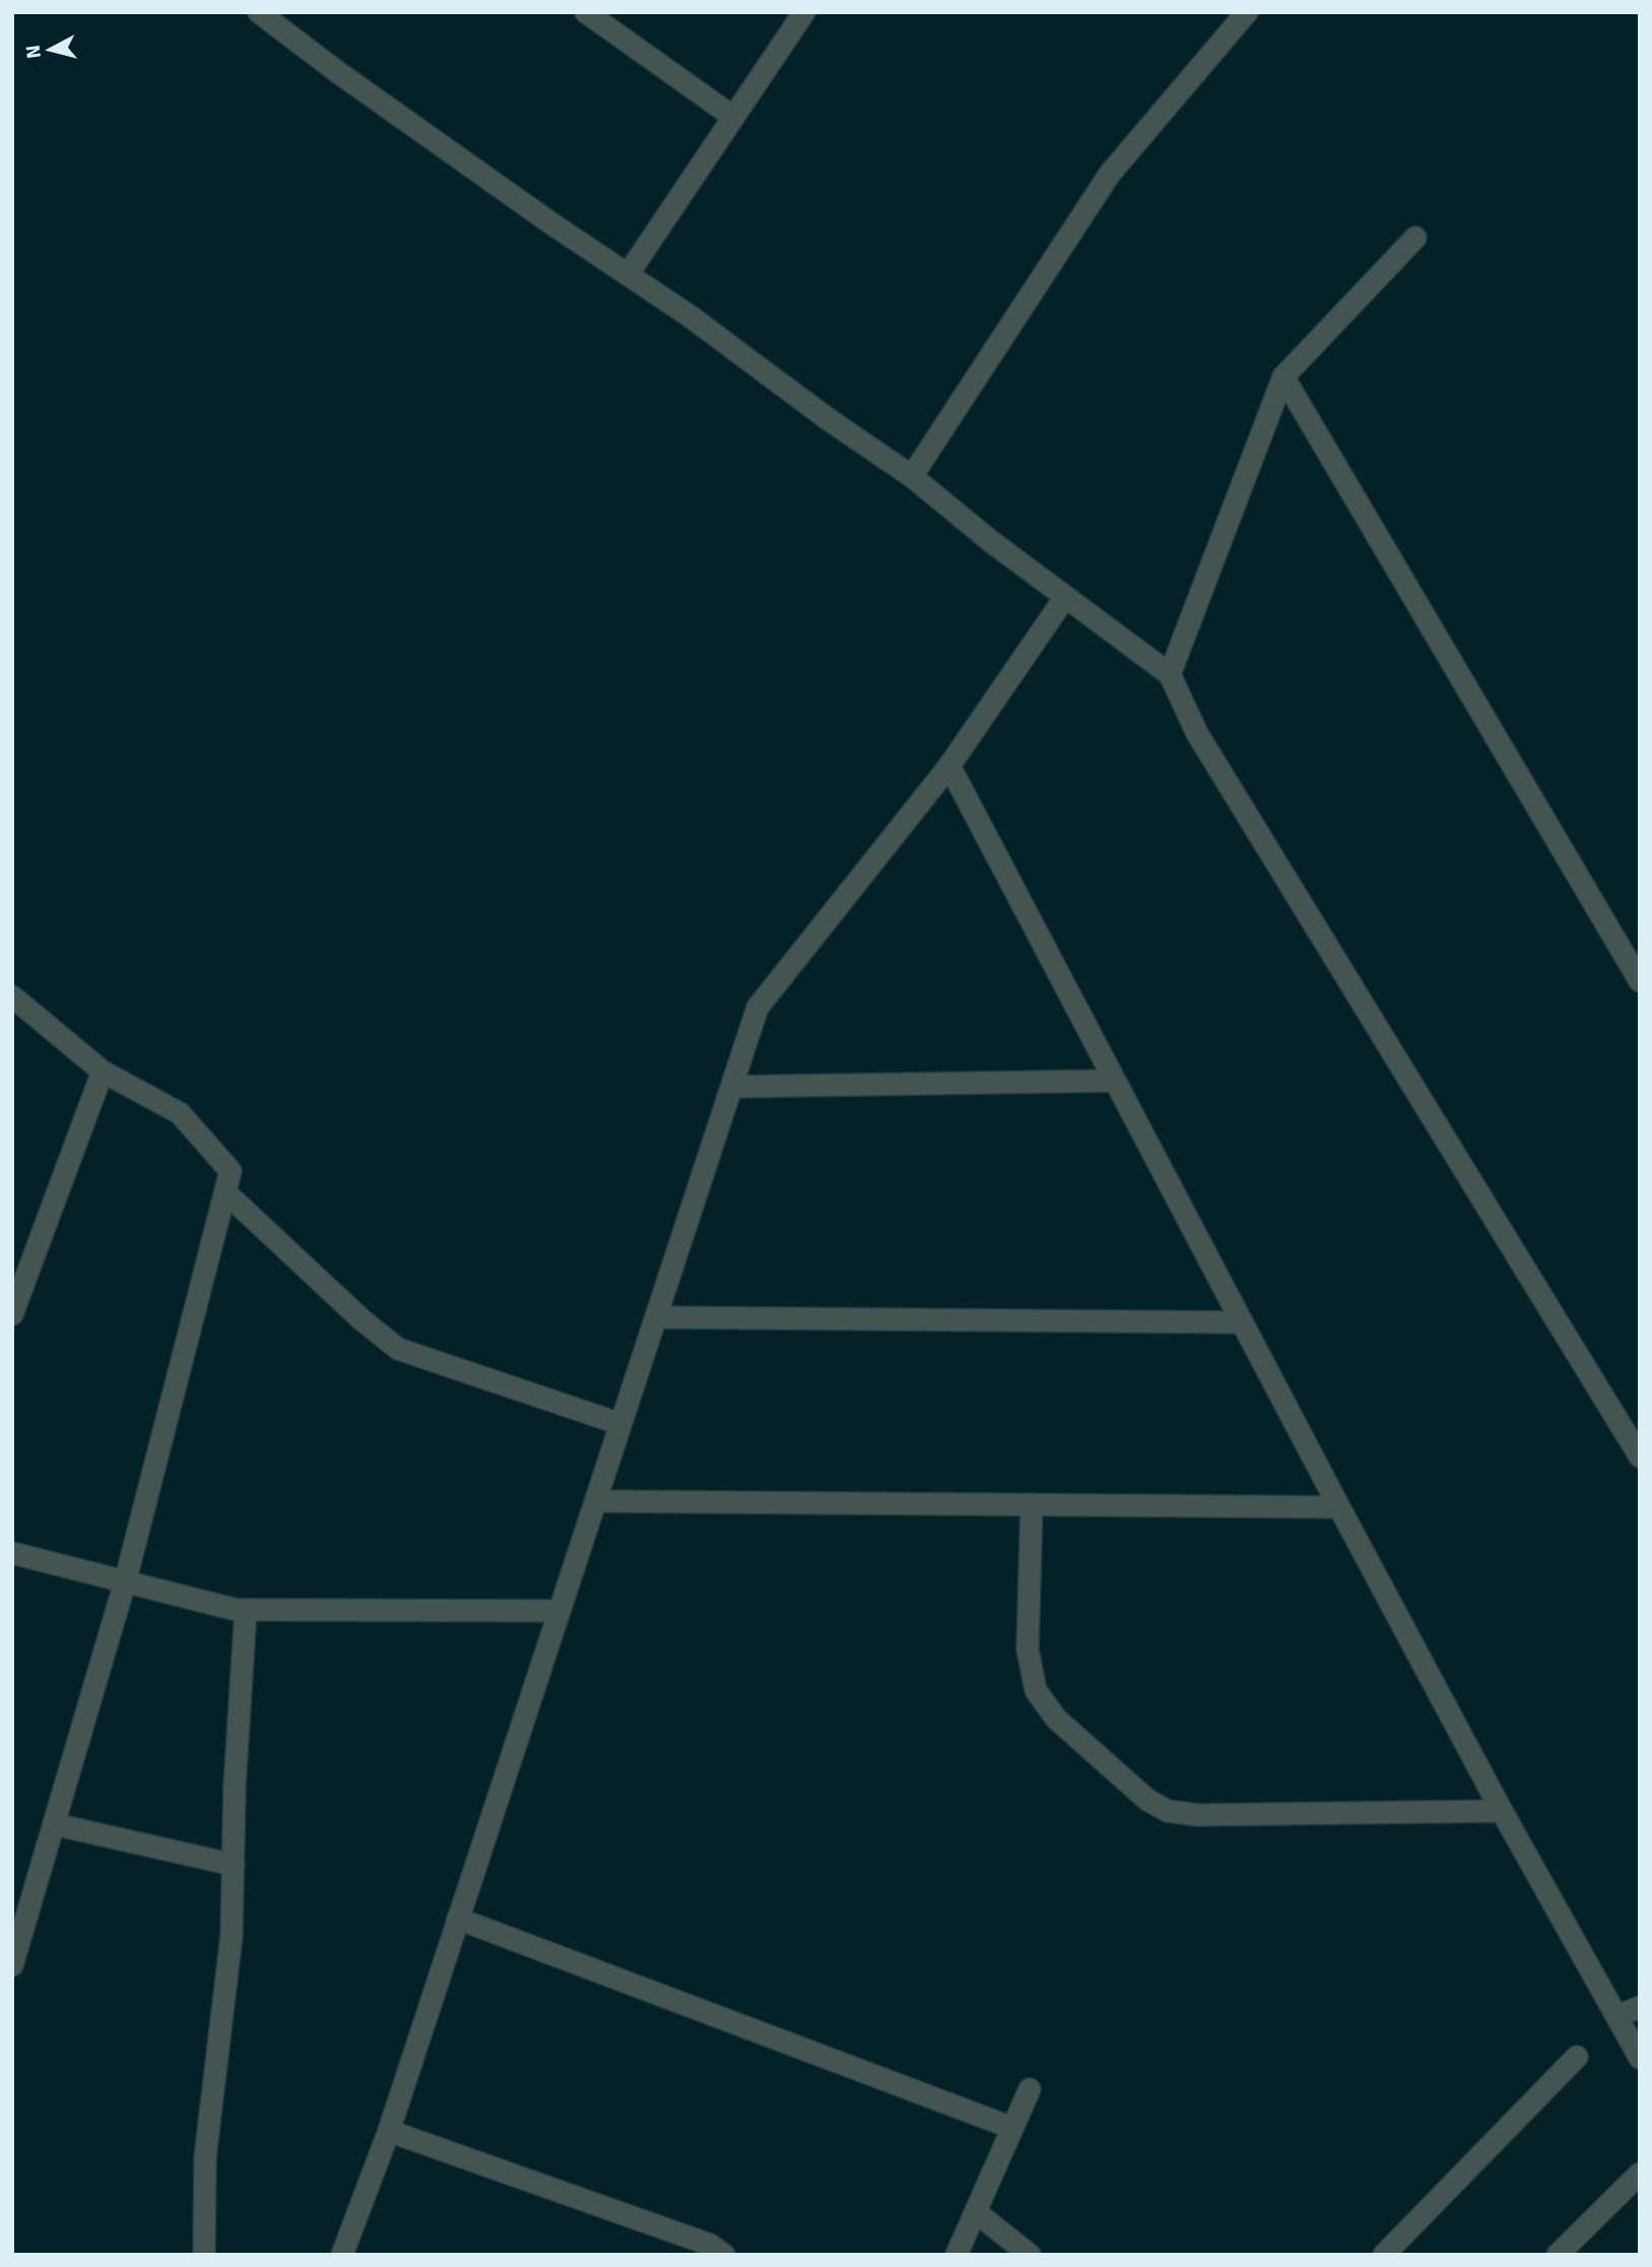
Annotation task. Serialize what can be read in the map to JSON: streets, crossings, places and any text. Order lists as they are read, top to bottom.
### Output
{
  "north": "left"
}
